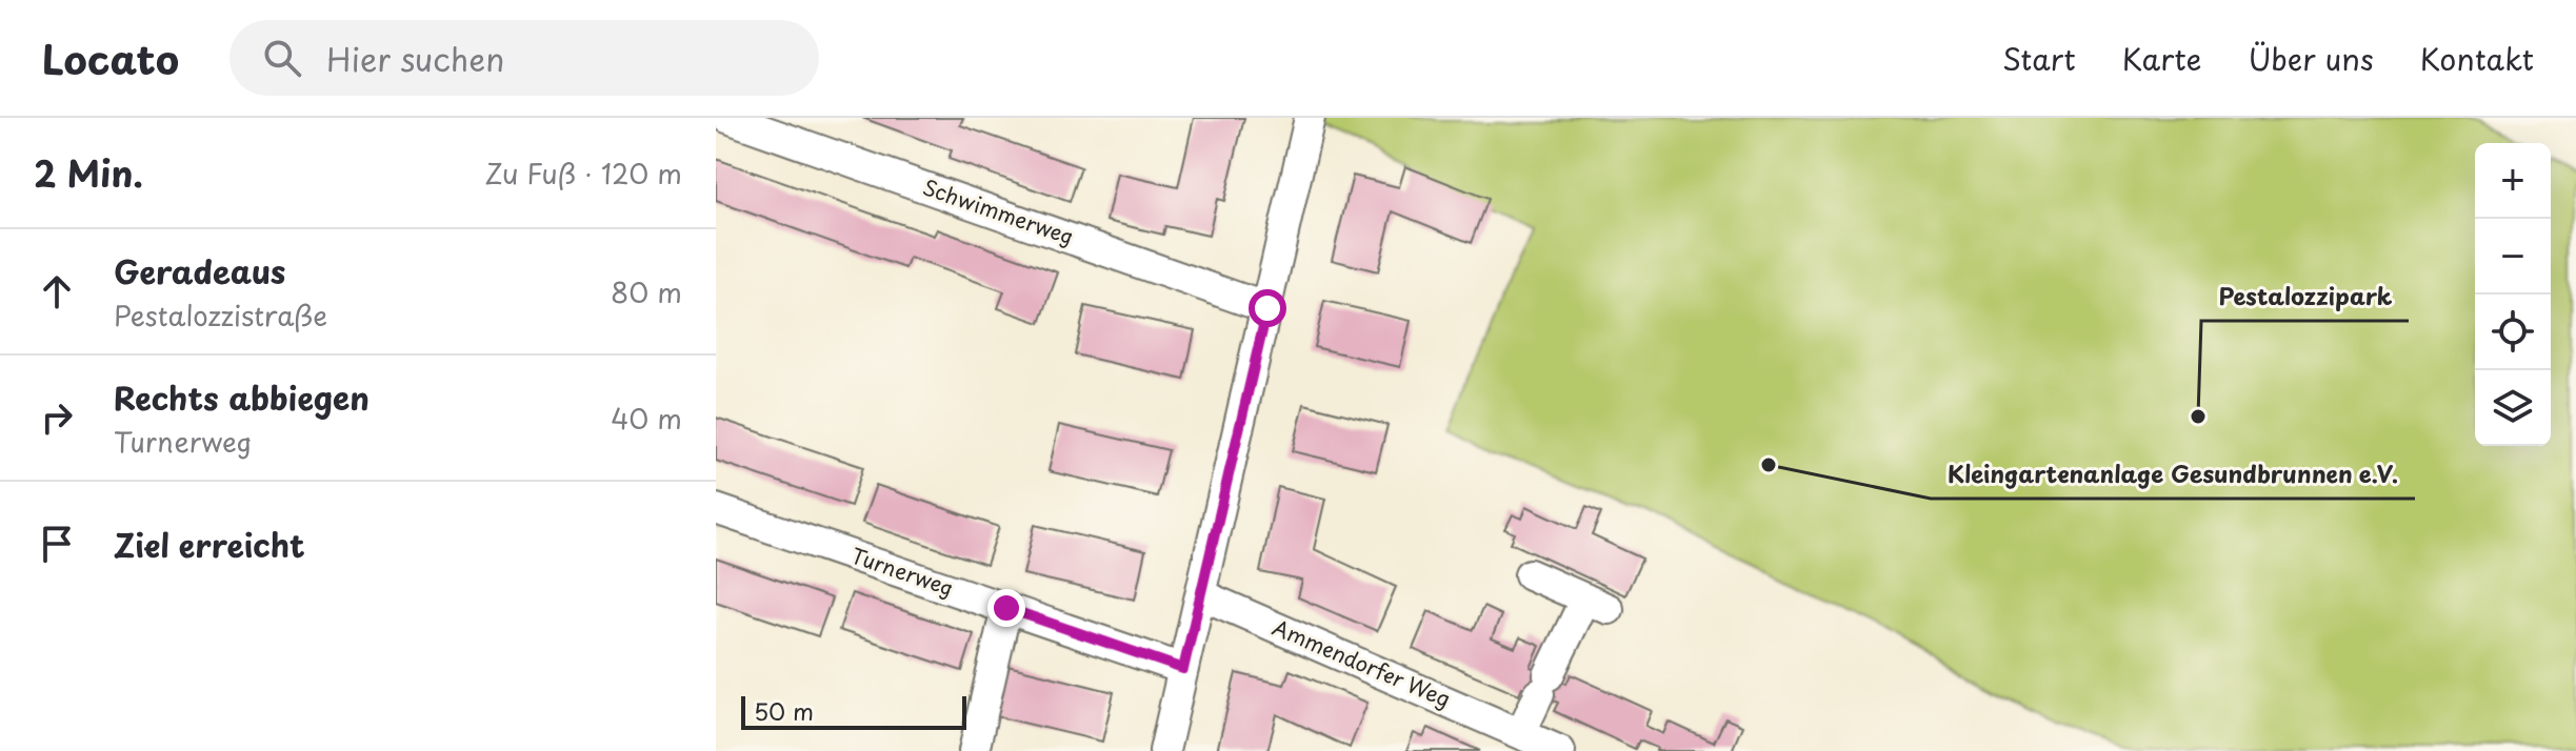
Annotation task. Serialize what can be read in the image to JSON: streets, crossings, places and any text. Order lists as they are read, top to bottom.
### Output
{
  "streets": {
    "street": ["Schwimmerweg", "Turnerweg", "Ammendorfer Weg"]
  },
  "places": ["Pestalozzipark", "Kleingartenanlage Gesundbrunnen e.V."],
  "scale_bar": "50 m",
  "page": {
    "header": "Locato",
    "search": "Hier suchen",
    "nav": [
      "Start",
      "Karte",
      "Über uns",
      "Kontakt"
    ],
    "heading": ["2 Min.", "Zu Fuß · 120 m"],
    "map_buttons": ["+", "−"],
    "list": [
      ["Geradeaus", "Pestalozzistraße", "80 m"],
      ["Rechts abbiegen", "Turnerweg", "40 m"],
      "Ziel erreicht"
    ],
    "scale": "50 m"
  }
}
